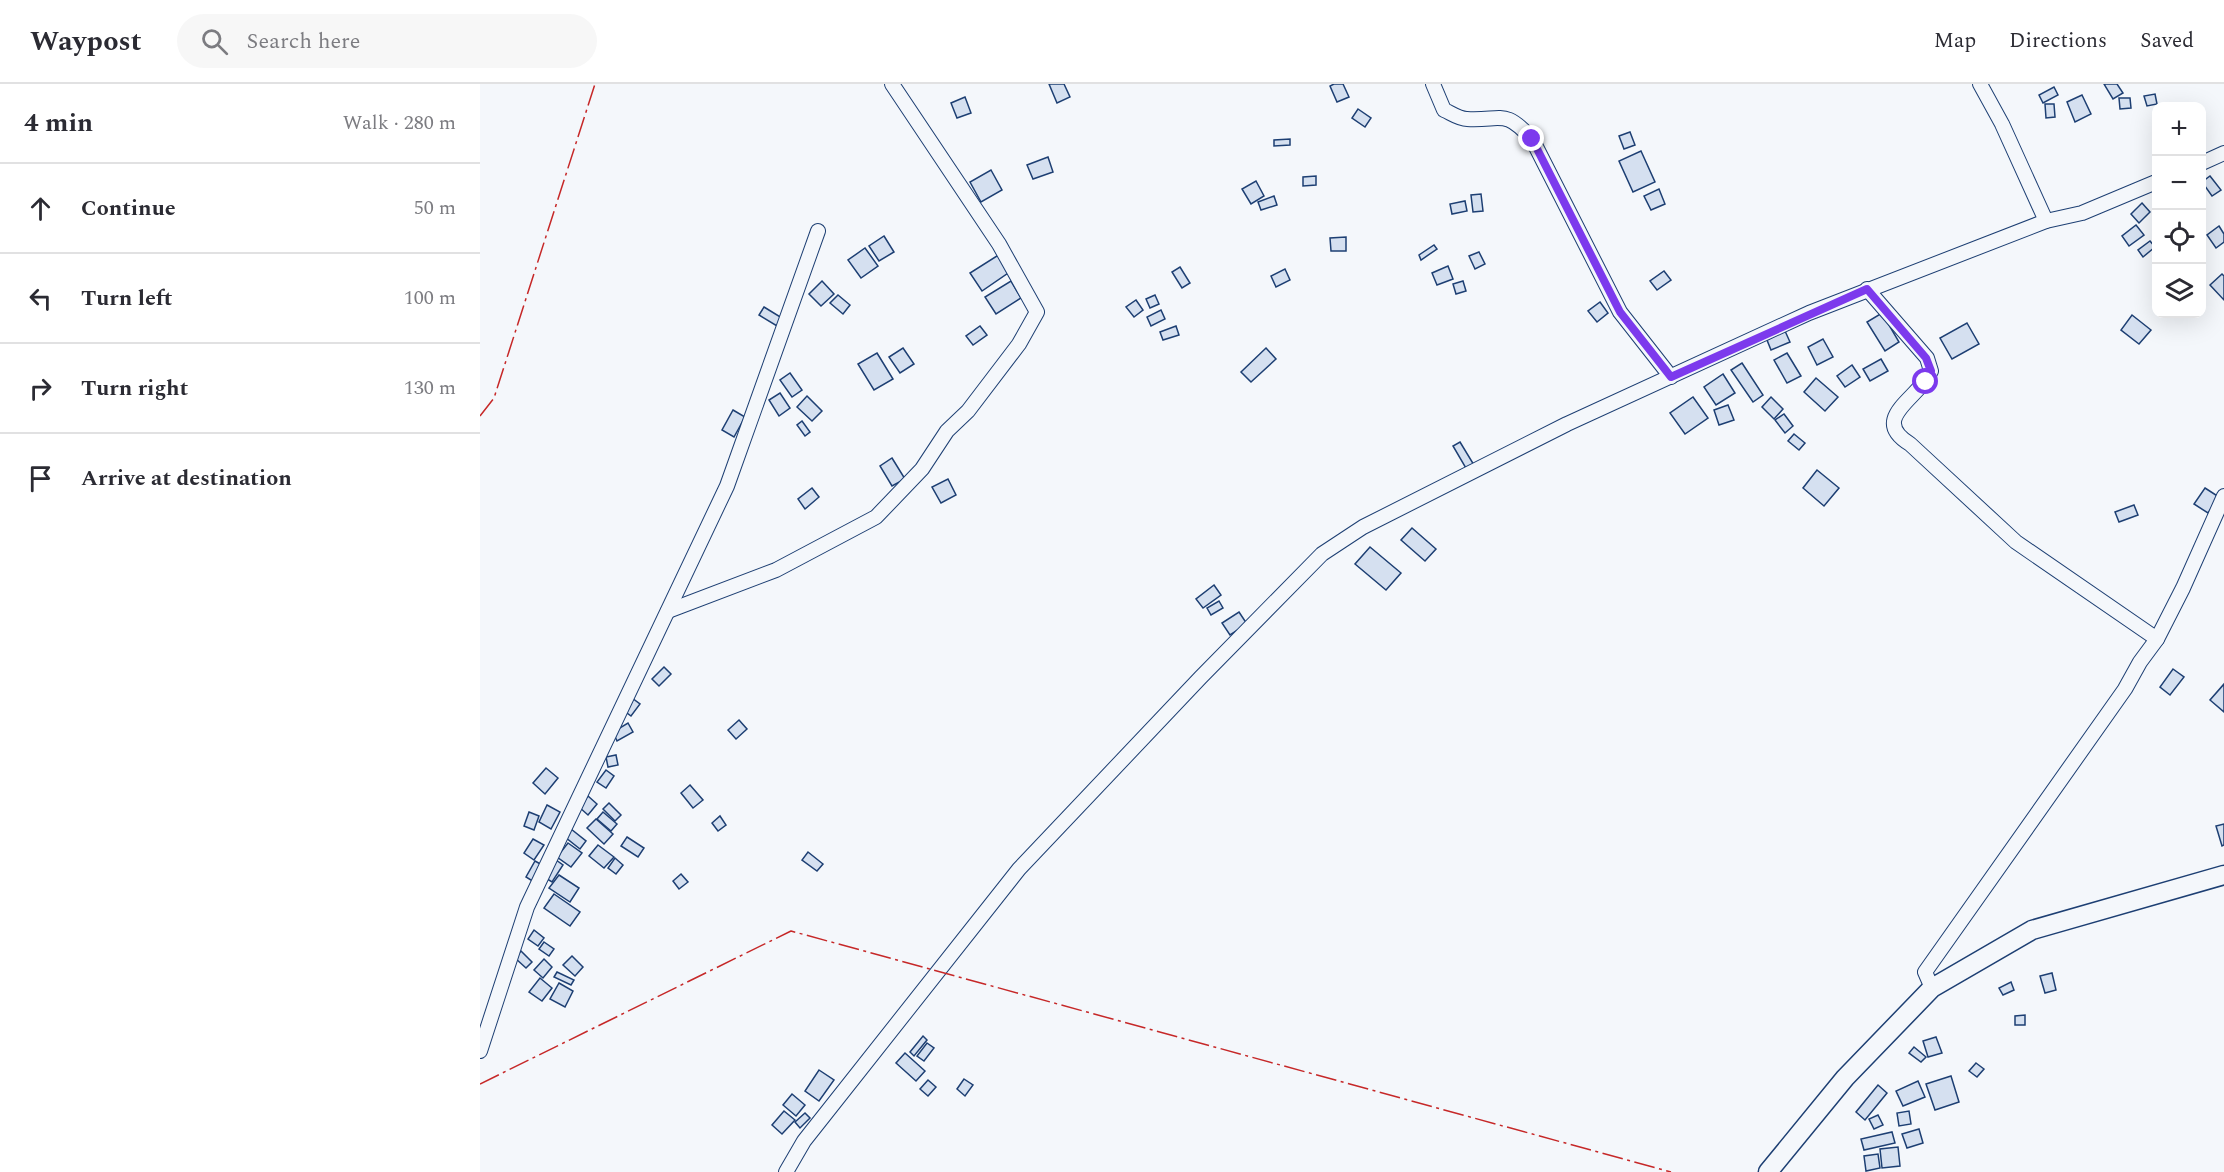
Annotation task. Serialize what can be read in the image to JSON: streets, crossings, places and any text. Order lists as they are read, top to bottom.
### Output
{
  "page": {
    "header": "Waypost",
    "search": "Search here",
    "nav": ["Map", "Directions", "Saved"],
    "heading": ["4 min", "Walk · 280 m"],
    "map_buttons": ["+", "−"],
    "list": [
      ["Continue", "50 m"],
      ["Turn left", "100 m"],
      ["Turn right", "130 m"],
      "Arrive at destination"
    ]
  }
}
